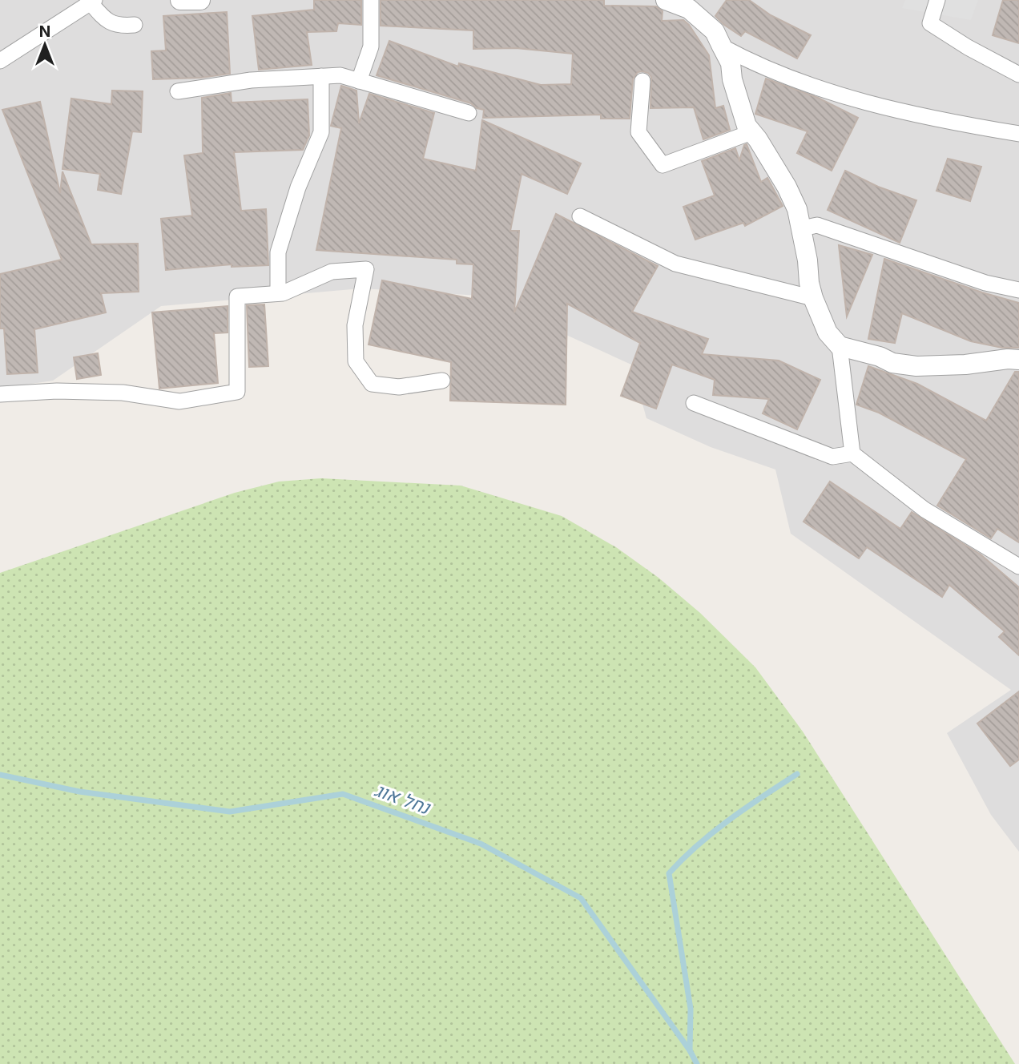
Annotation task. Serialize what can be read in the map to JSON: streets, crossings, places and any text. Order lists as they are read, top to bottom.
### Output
{
  "water": ["נחל אוג"],
  "north": "top"
}
